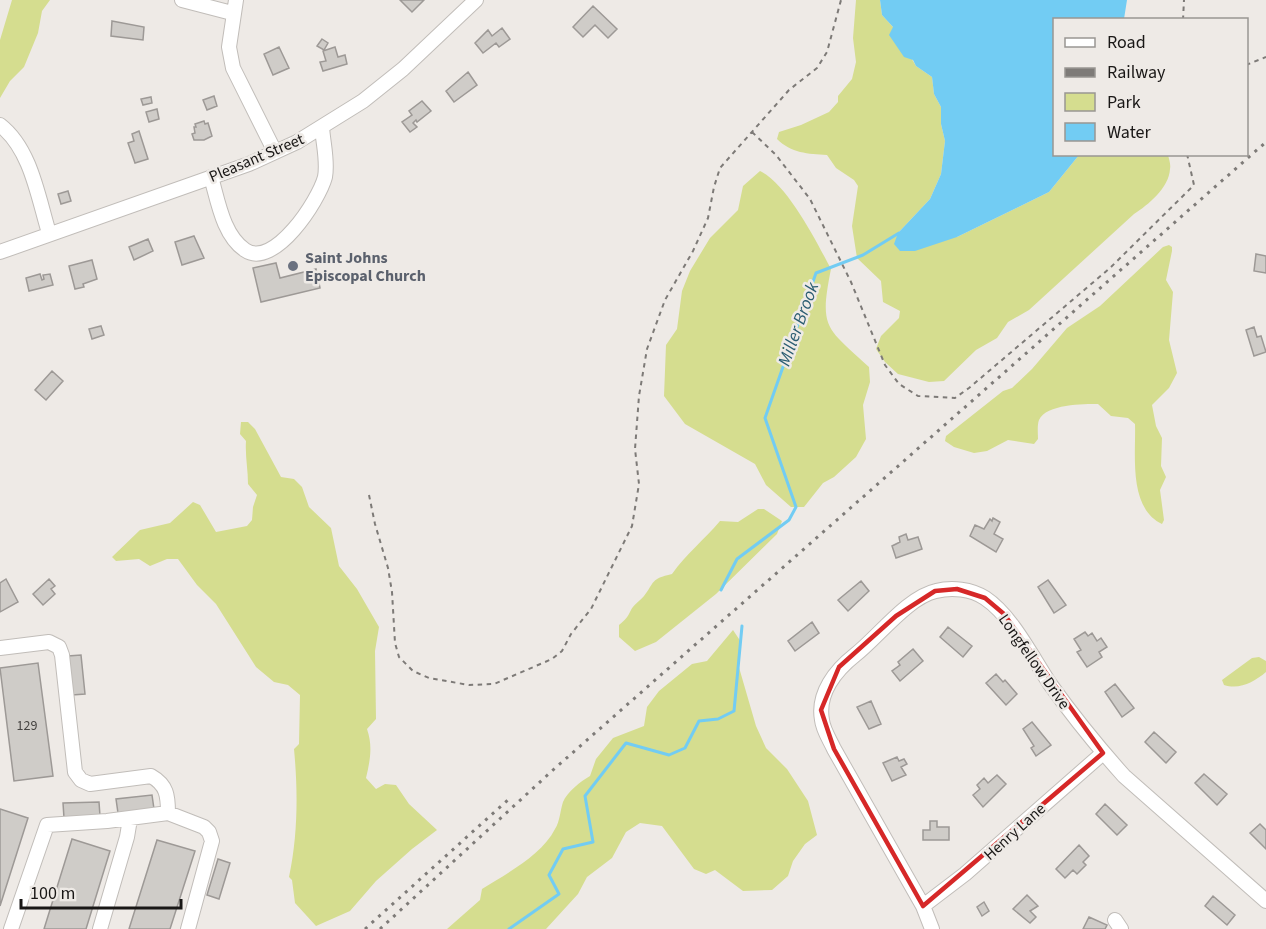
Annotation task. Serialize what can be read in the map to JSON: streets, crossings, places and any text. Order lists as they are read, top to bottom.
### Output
{
  "streets": {
    "street": ["Pleasant Street", "Longfellow Drive", "Henry Lane"]
  },
  "crossings": [
    ["Longfellow Drive", "Henry Lane"]
  ],
  "water": ["Miller Brook"],
  "places": ["Saint Johns Episcopal Church"],
  "house_numbers": ["129"],
  "legend": [
    "Road",
    "Railway",
    "Park",
    "Water"
  ],
  "scale_bar": "100 m"
}
